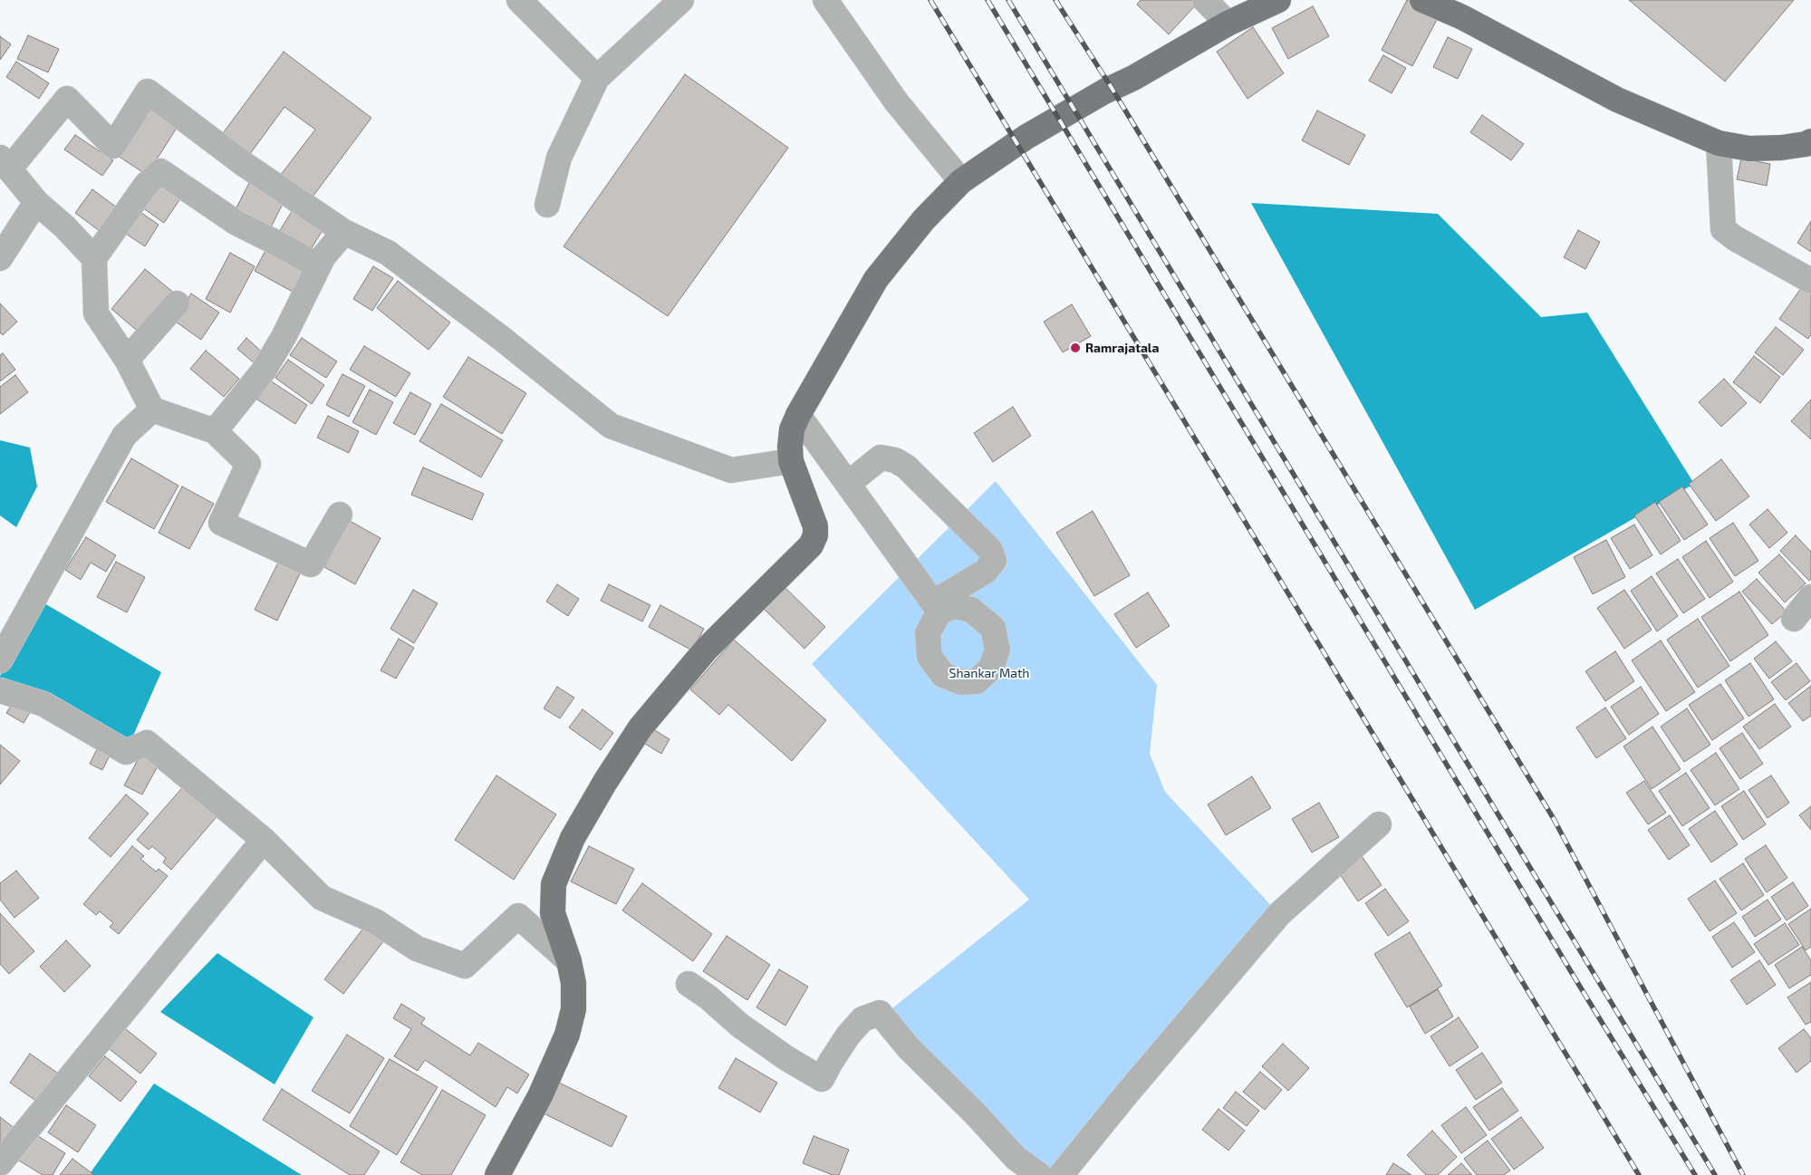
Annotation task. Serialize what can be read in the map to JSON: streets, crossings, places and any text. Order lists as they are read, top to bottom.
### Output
{
  "parks": ["Shankar Math"],
  "places": ["Ramrajatala"]
}
